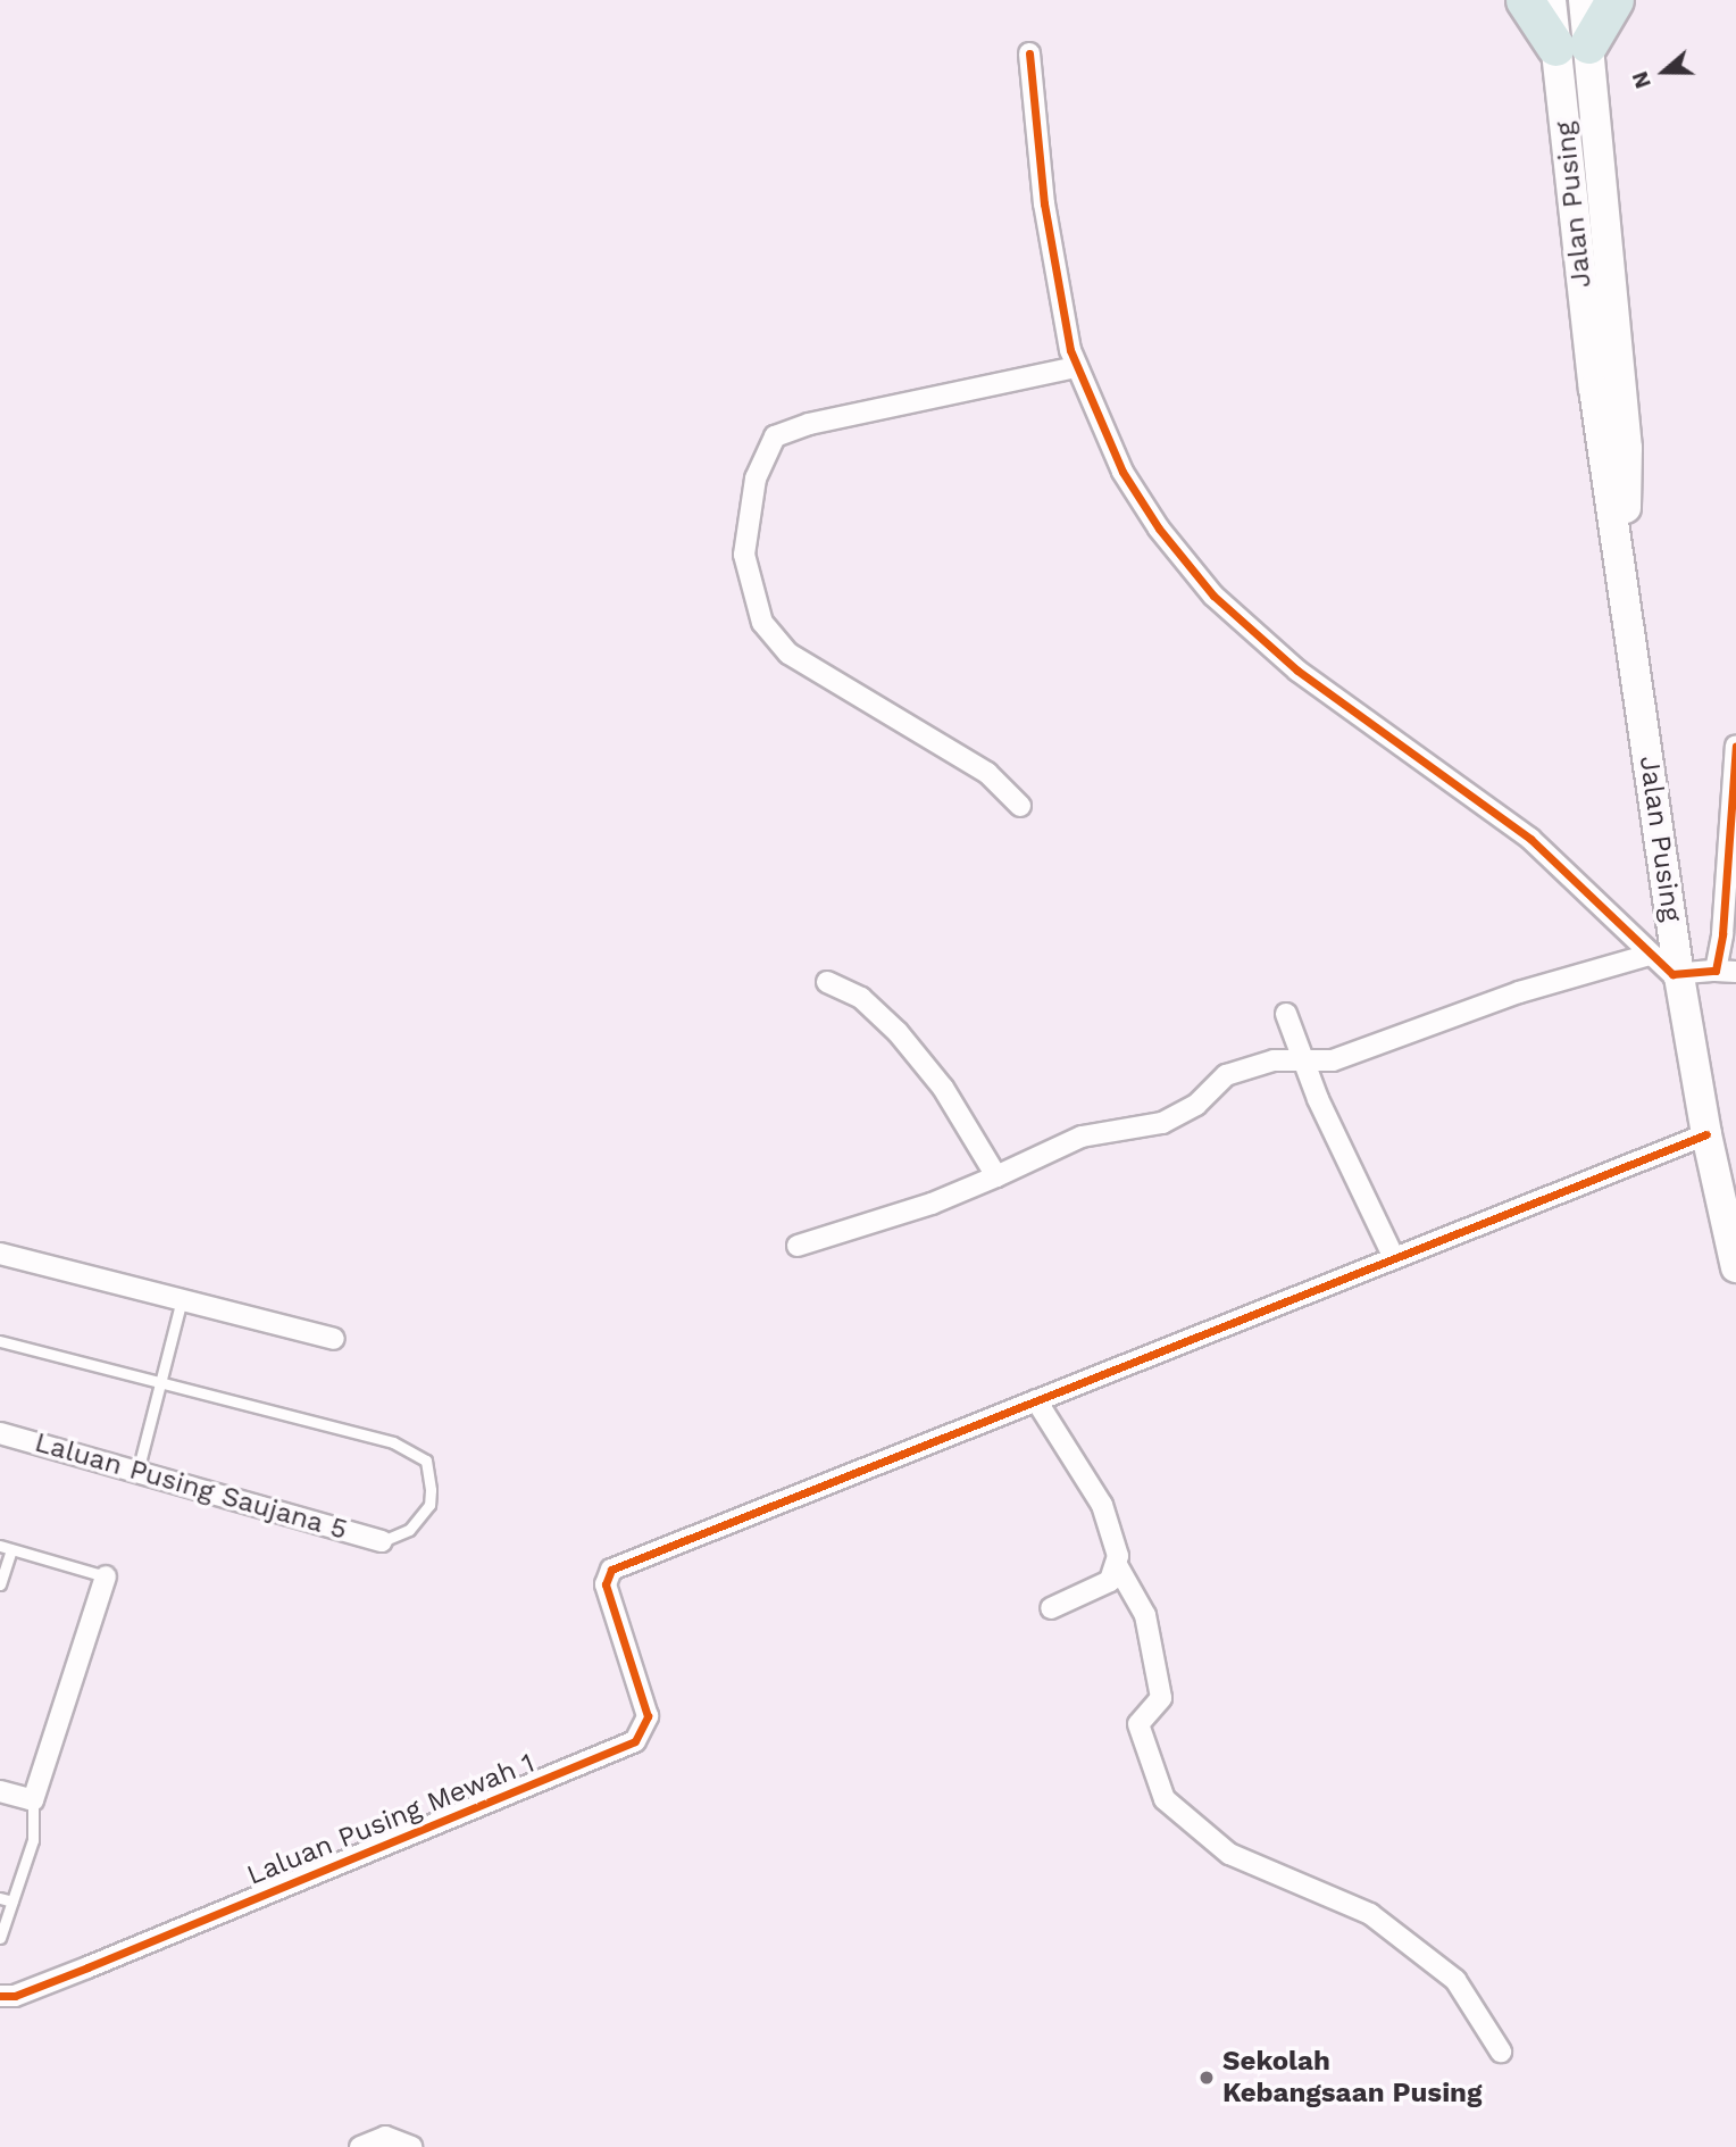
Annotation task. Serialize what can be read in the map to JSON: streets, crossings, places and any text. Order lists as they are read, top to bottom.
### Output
{
  "streets": {
    "main road": ["Jalan Pusing"],
    "street": ["Laluan Pusing Saujana 5", "Laluan Pusing Mewah 1"]
  },
  "places": ["Sekolah Kebangsaan Pusing"],
  "north": "left"
}
